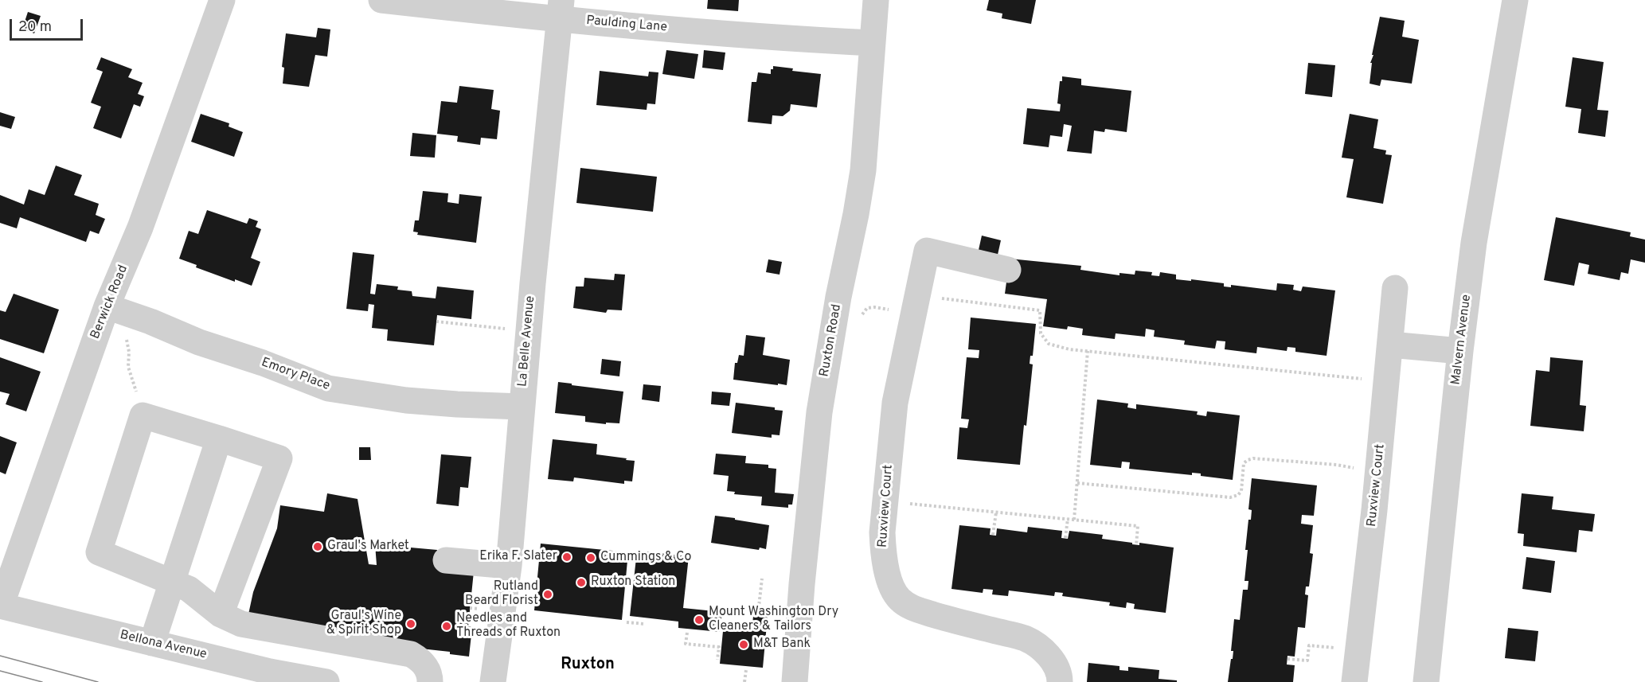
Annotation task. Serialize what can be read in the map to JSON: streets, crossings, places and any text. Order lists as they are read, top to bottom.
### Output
{
  "streets": {
    "street": [
      "Paulding Lane",
      "Berwick Road",
      "Malvern Avenue",
      "Ruxton Road",
      "La Belle Avenue",
      "Emory Place",
      "Ruxview Court",
      "Bellona Avenue"
    ]
  },
  "crossings": [
    ["Paulding Lane", "Ruxton Road"],
    ["Paulding Lane", "La Belle Avenue"],
    ["Berwick Road", "Emory Place"],
    ["Berwick Road", "Bellona Avenue"],
    ["La Belle Avenue", "Emory Place"]
  ],
  "districts": ["Ruxton"],
  "places": [
    "Graul's Market",
    "Erika F. Slater",
    "Cummings & Co",
    "Ruxton Station",
    "Rutland Beard Florist",
    "Mount Washington Dry Cleaners & Tailors",
    "Graul's Wine & Spirit Shop",
    "Needles and Threads of Ruxton",
    "M&T Bank"
  ],
  "scale_bar": "20 m"
}
